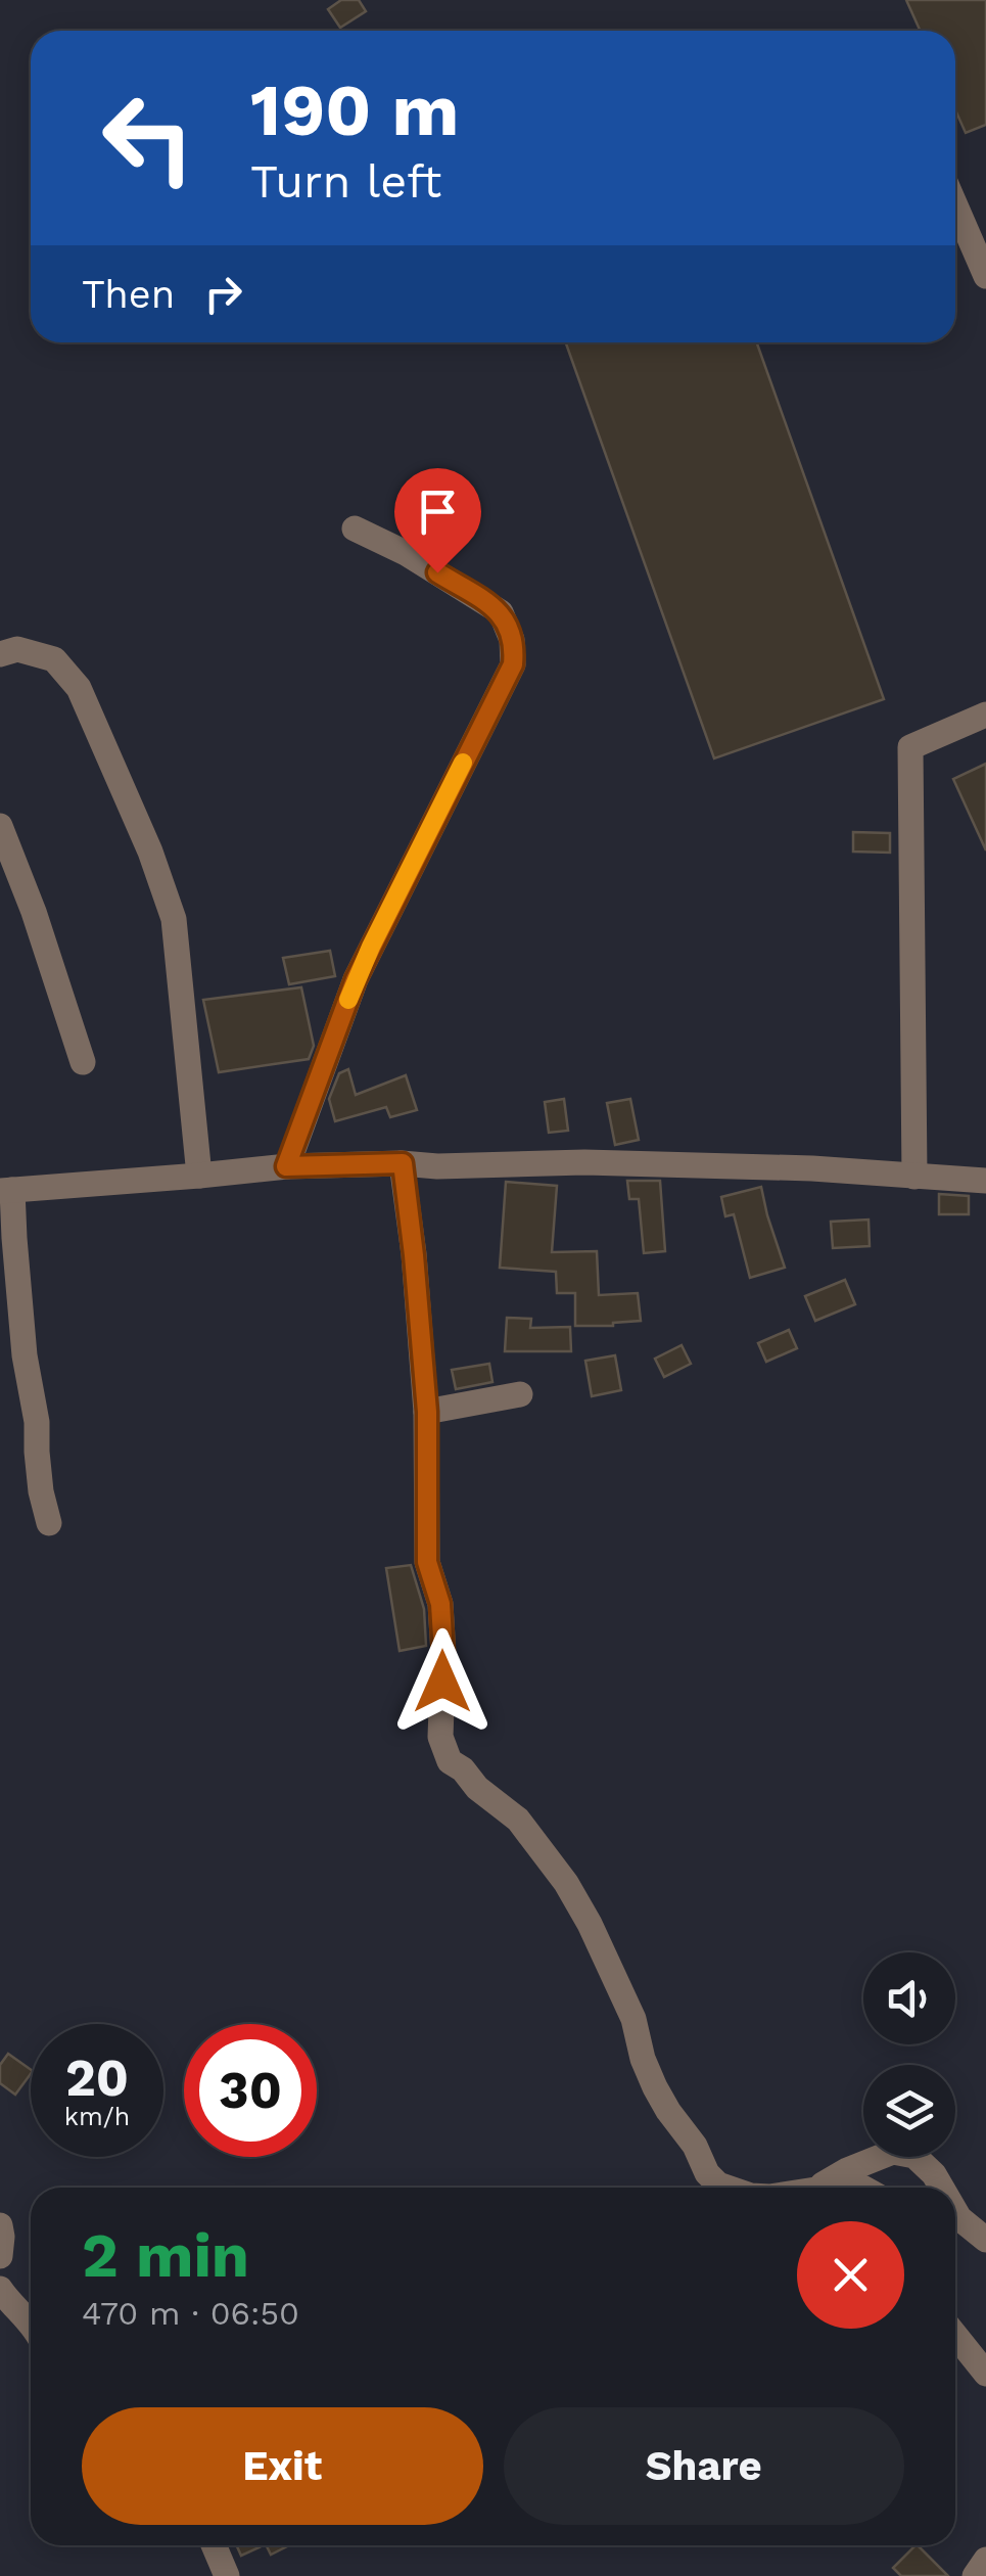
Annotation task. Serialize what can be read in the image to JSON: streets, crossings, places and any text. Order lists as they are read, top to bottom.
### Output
{
  "page": {
    "turn": ["190 m", "Turn left"],
    "then": "Then",
    "speed": "20 km/h",
    "limit": "30",
    "heading": ["2 min", "470 m · 06:50"],
    "buttons": ["Exit", "Share"]
  }
}
